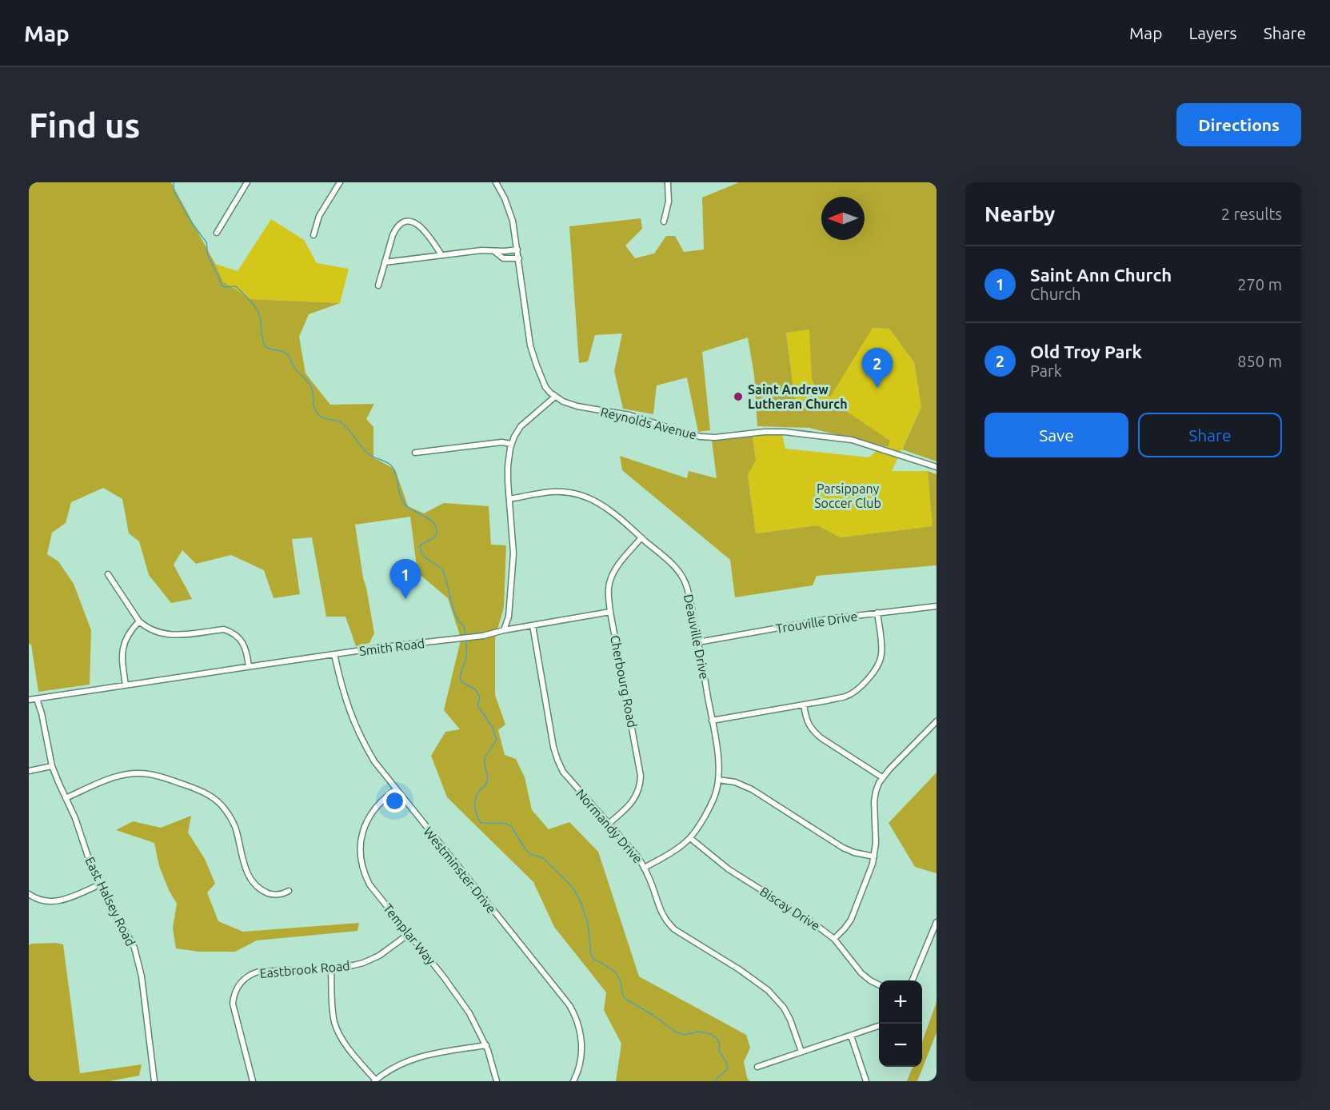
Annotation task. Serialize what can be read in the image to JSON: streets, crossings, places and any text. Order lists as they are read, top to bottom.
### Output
{
  "streets": {
    "street": [
      "Reynolds Avenue",
      "Trouville Drive",
      "Deauville Drive",
      "Smith Road",
      "Cherbourg Road",
      "Normandy Drive",
      "Westminster Drive",
      "East Halsey Road",
      "Biscay Drive",
      "Templar Way",
      "Eastbrook Road"
    ]
  },
  "crossings": [
    ["Trouville Drive", "Deauville Drive"],
    ["Deauville Drive", "Cherbourg Road"],
    ["Deauville Drive", "Normandy Drive"],
    ["Deauville Drive", "Biscay Drive"],
    ["Smith Road", "Cherbourg Road"],
    ["Smith Road", "Normandy Drive"],
    ["Smith Road", "Westminster Drive"],
    ["Smith Road", "East Halsey Road"],
    ["Cherbourg Road", "Normandy Drive"],
    ["Westminster Drive", "Templar Way"],
    ["Templar Way", "Eastbrook Road"]
  ],
  "parks": ["Parsippany Soccer Club"],
  "places": ["Saint Andrew Lutheran Church"],
  "north": "left",
  "page": {
    "header": "Map",
    "nav": ["Map", "Layers", "Share"],
    "buttons": [
      "Directions",
      ["Save", "Share"]
    ],
    "title": "Find us",
    "heading": ["Nearby", "2 results"],
    "list": [
      {
        "mark": "1",
        "name": "Saint Ann Church",
        "note": "Church",
        "value": "270 m"
      },
      {
        "mark": "2",
        "name": "Old Troy Park",
        "note": "Park",
        "value": "850 m"
      }
    ],
    "pins": ["2", "1"],
    "map_buttons": ["+", "−"]
  }
}
